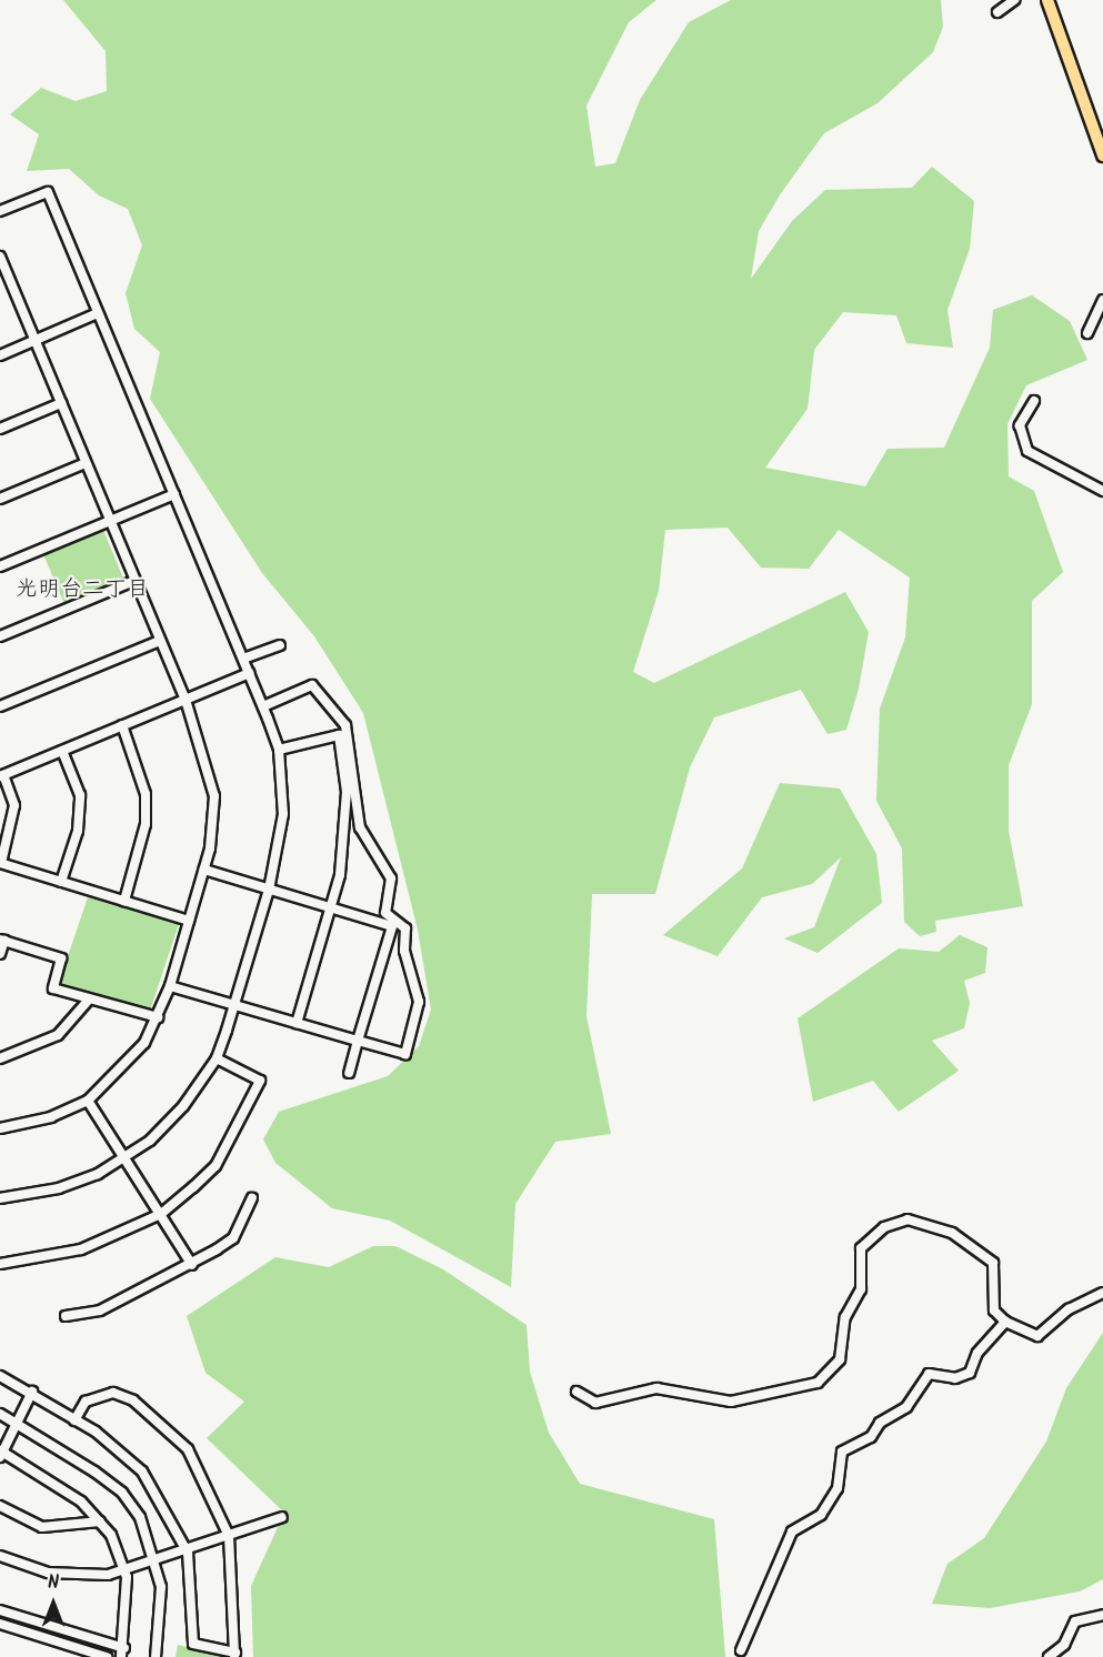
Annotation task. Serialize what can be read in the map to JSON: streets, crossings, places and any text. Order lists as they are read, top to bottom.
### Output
{
  "districts": ["光明台二丁目"],
  "north": "top"
}
